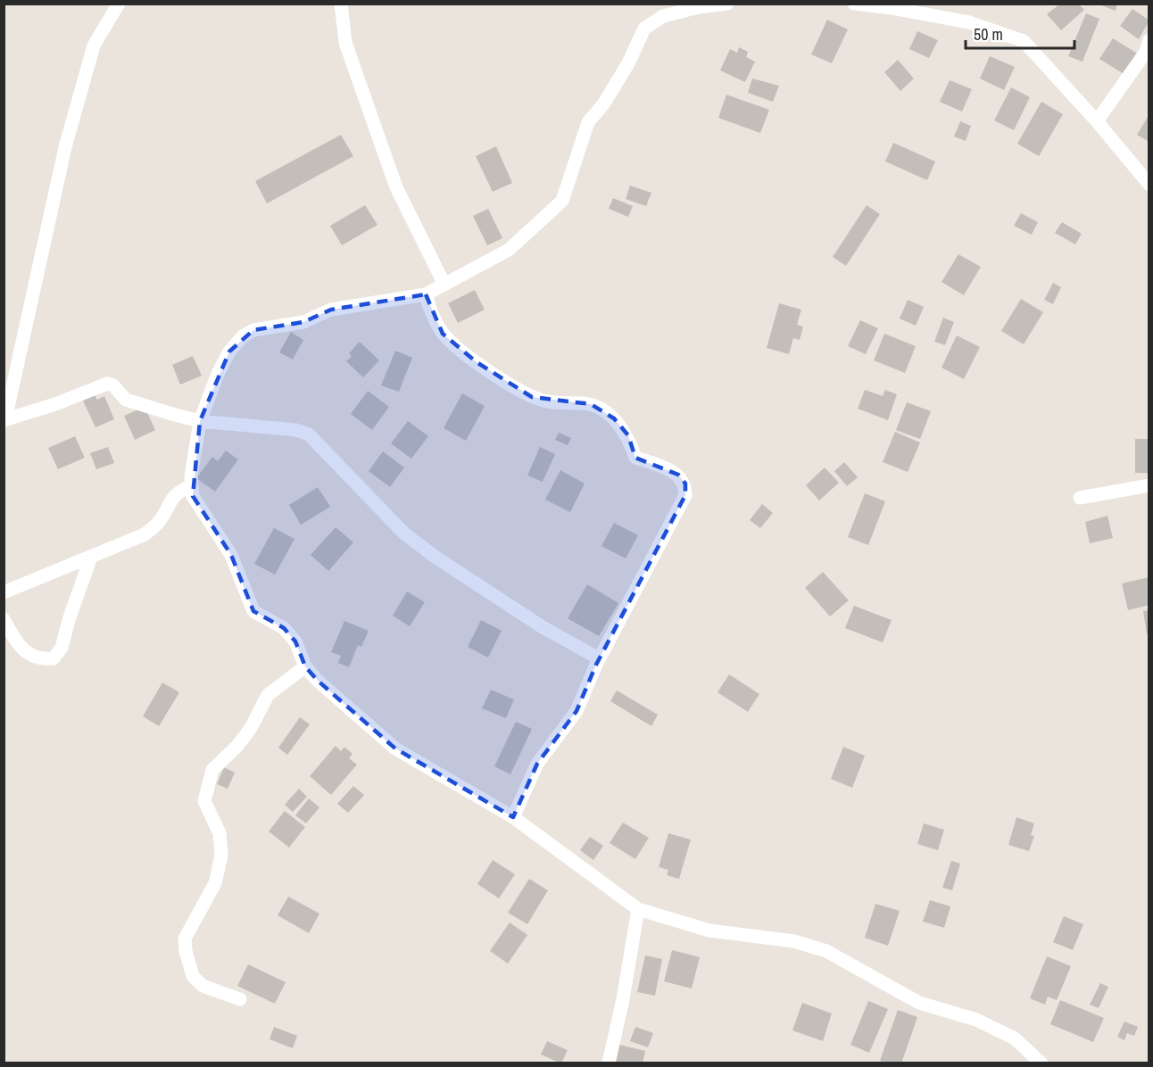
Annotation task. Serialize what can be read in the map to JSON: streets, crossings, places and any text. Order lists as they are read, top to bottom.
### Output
{
  "scale_bar": "50 m"
}
